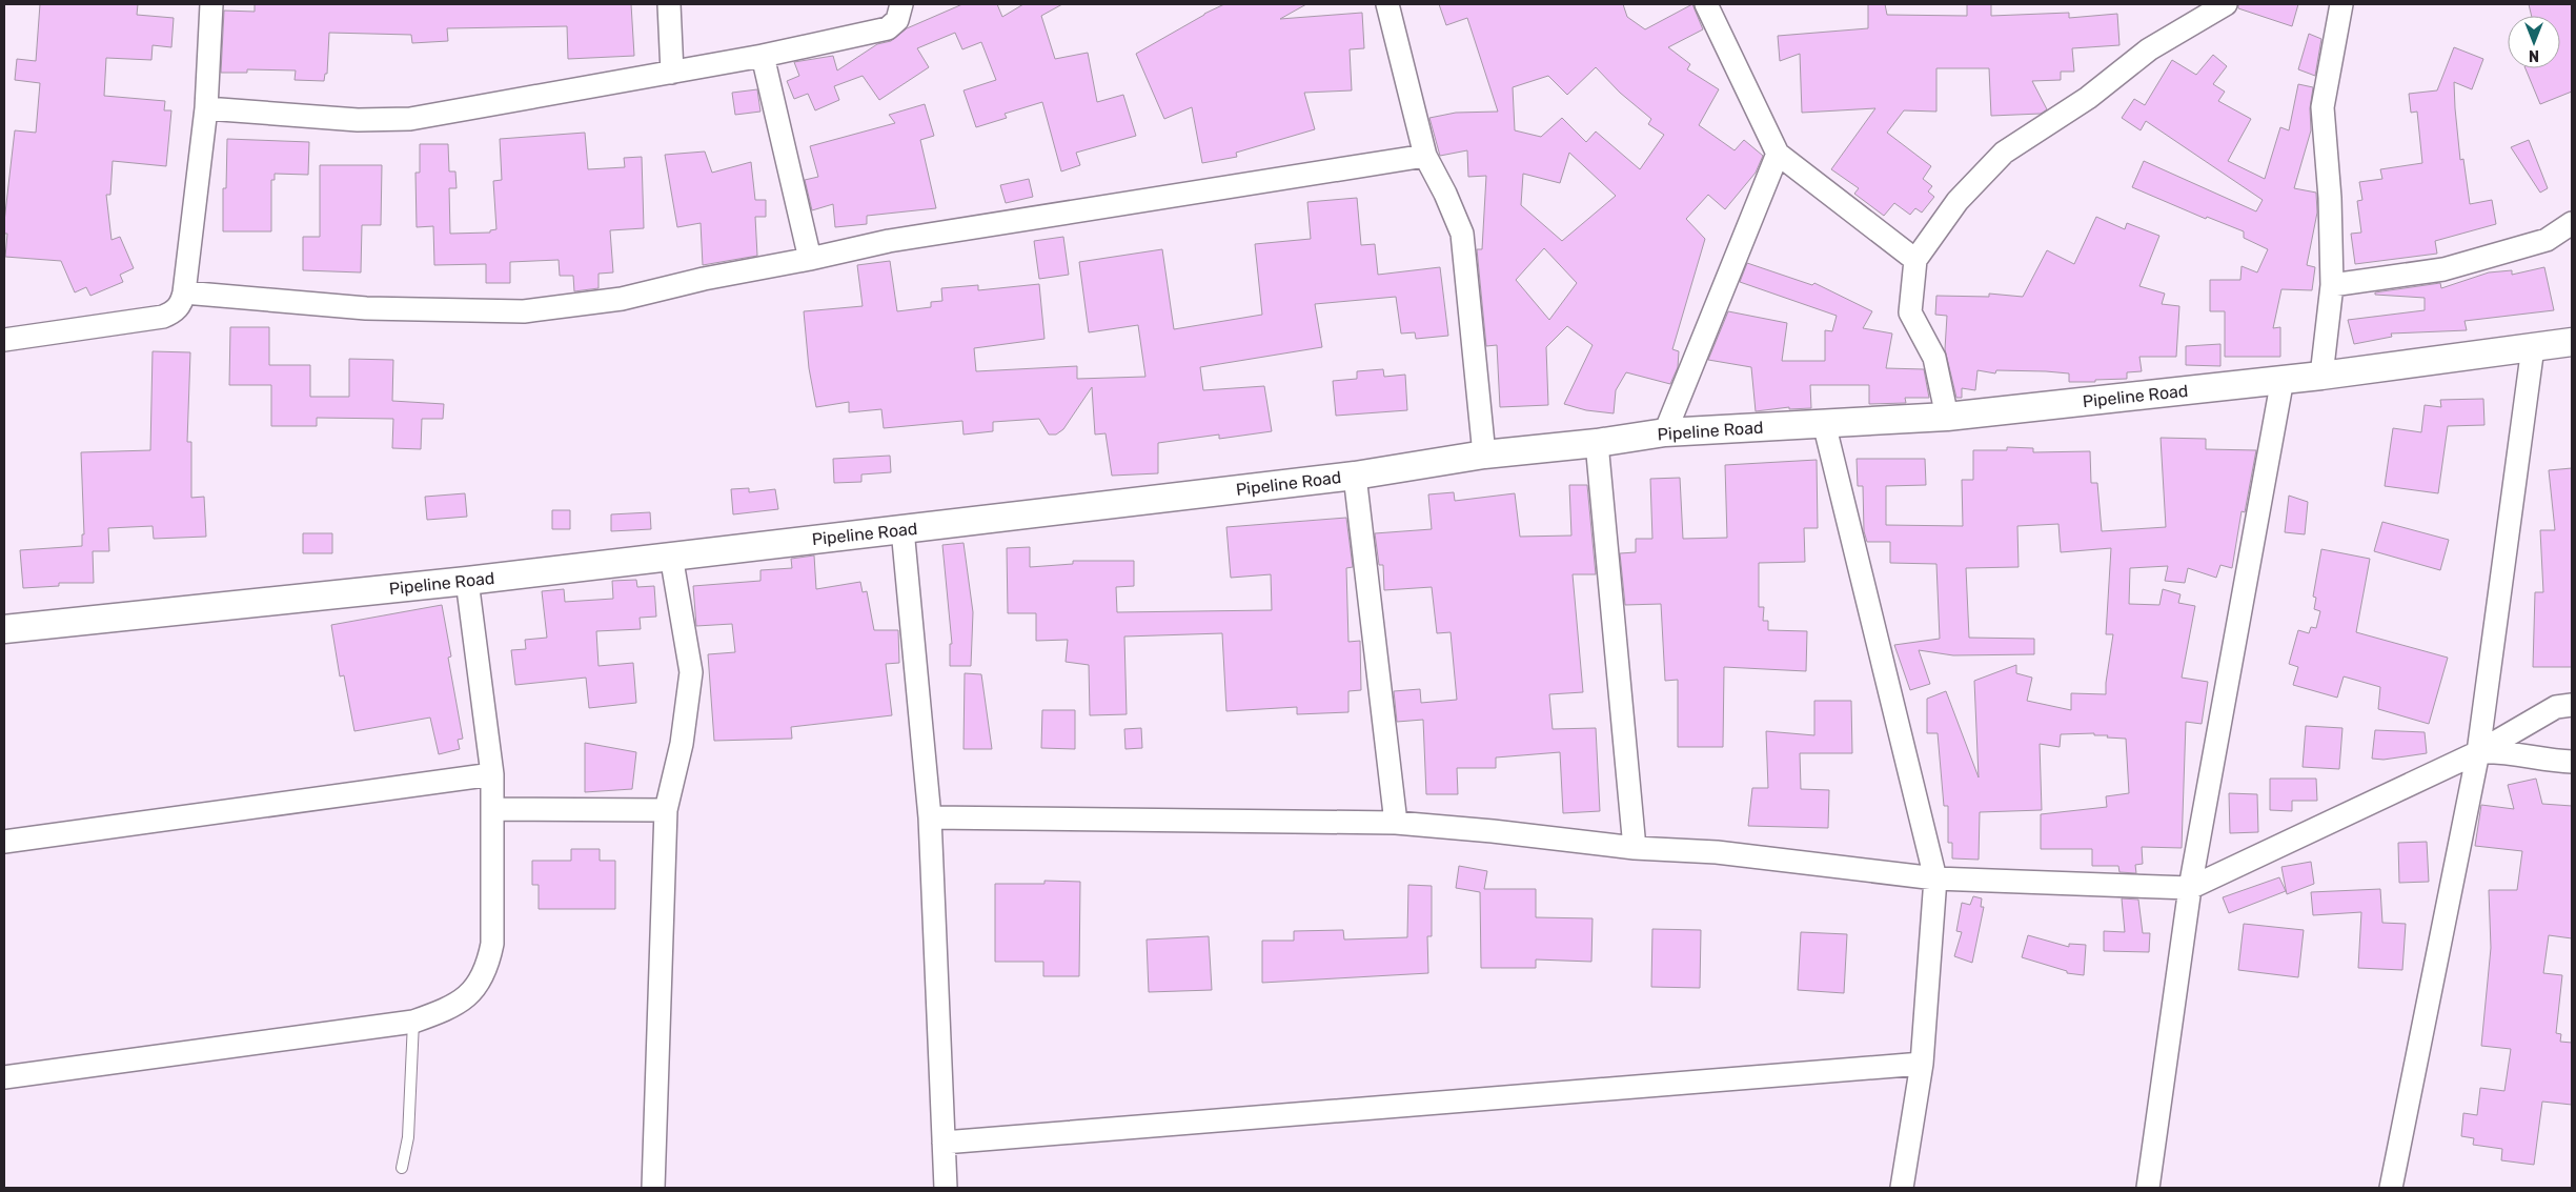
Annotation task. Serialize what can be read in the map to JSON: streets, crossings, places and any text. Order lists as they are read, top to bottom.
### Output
{
  "streets": {
    "street": ["Pipeline Road"]
  },
  "north": "bottom"
}
